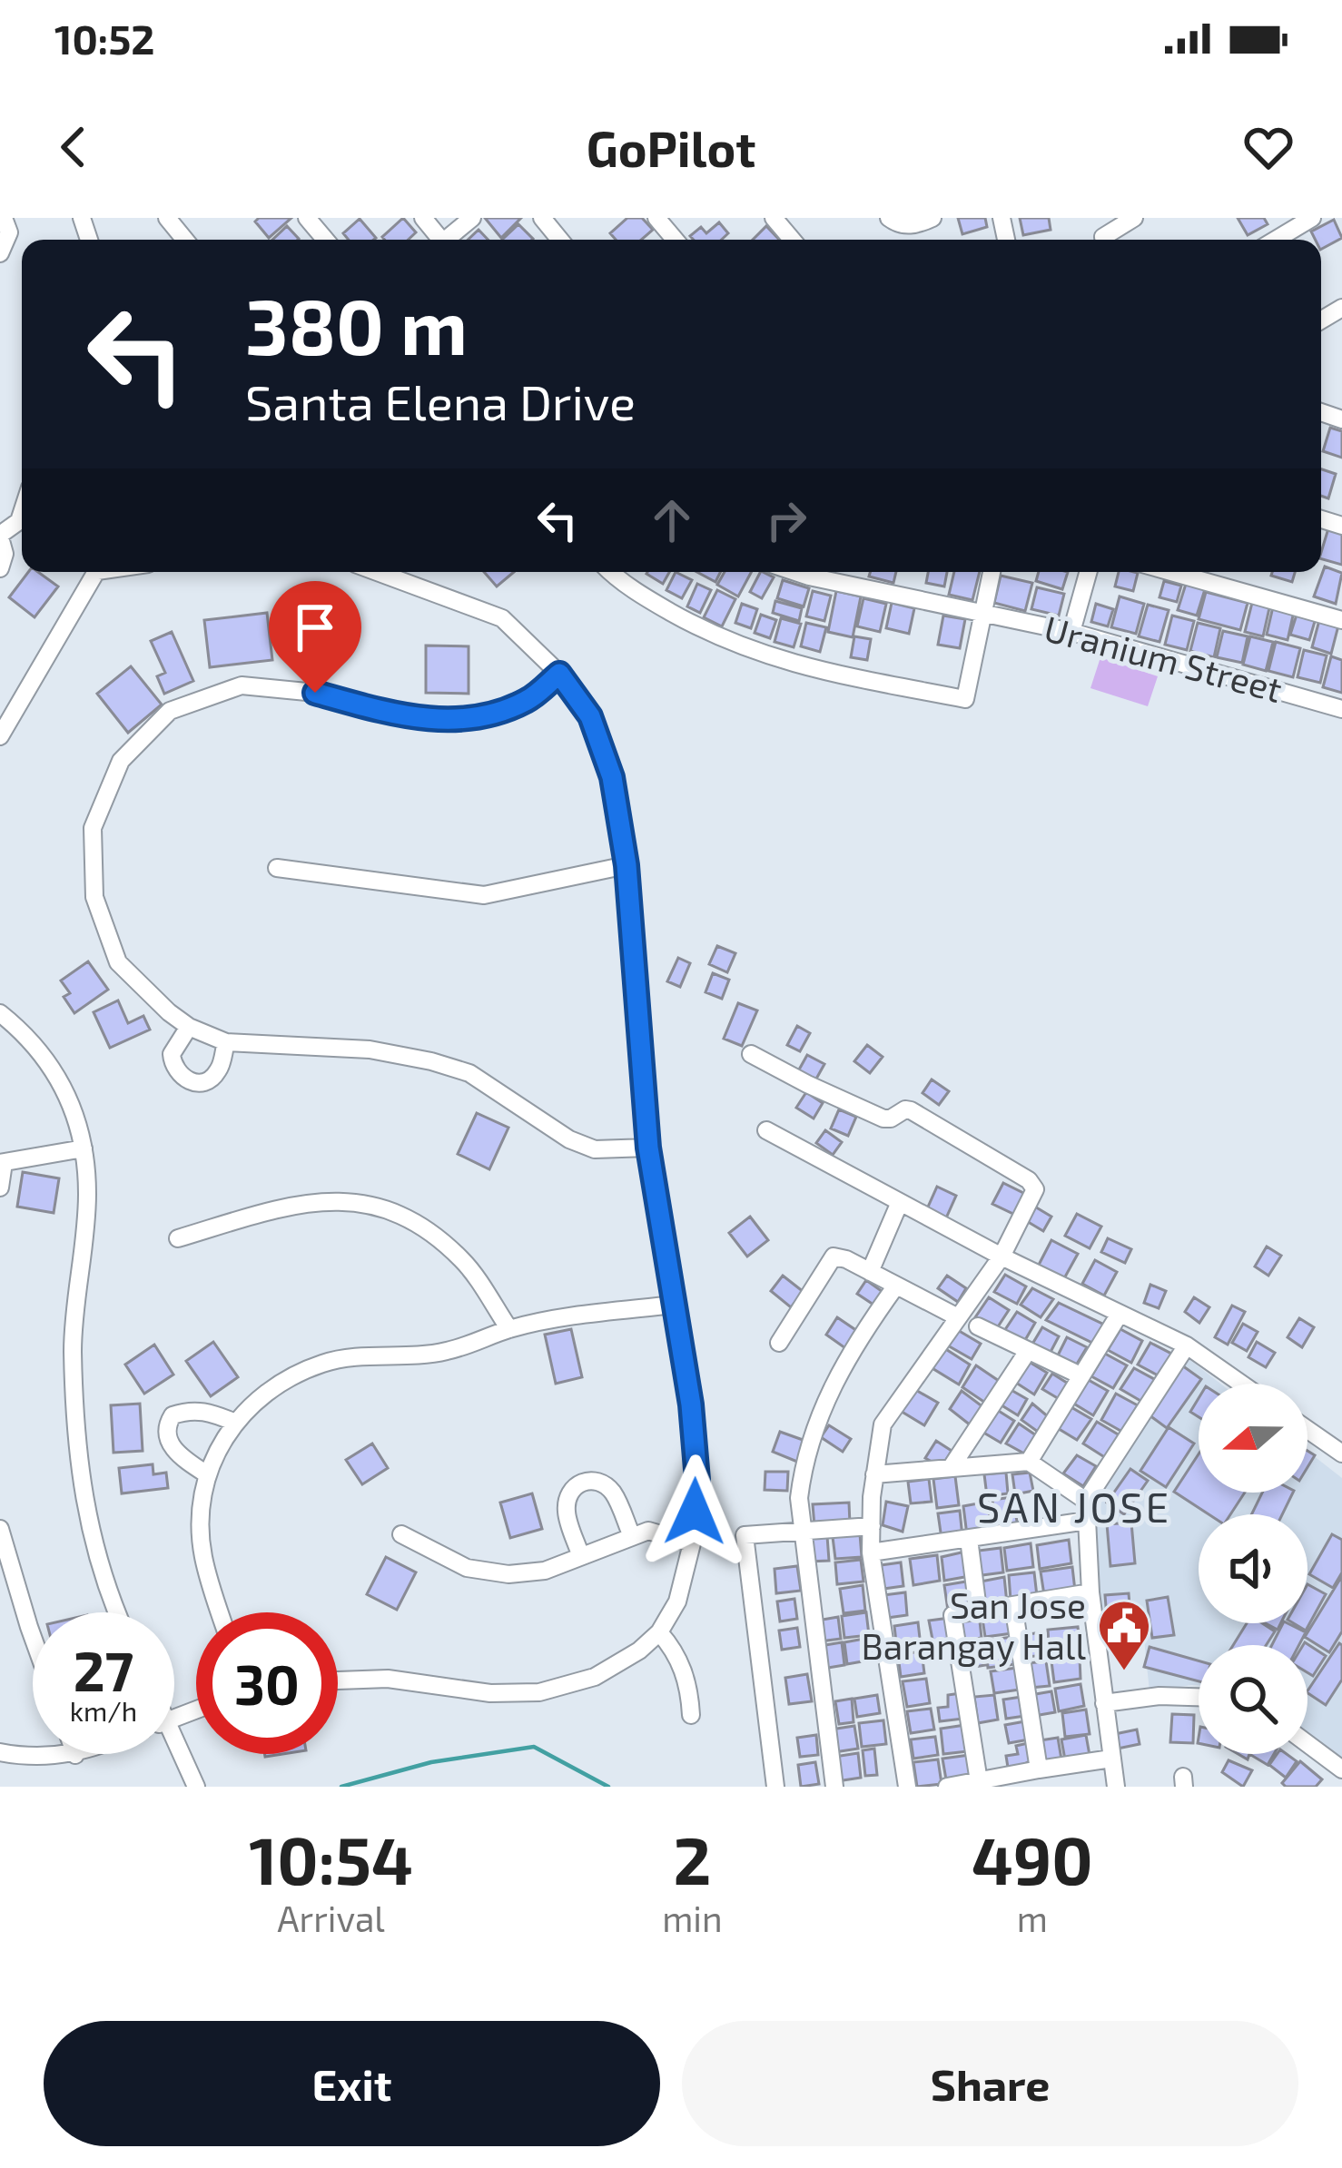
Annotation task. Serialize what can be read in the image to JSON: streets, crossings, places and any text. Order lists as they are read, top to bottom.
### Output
{
  "streets": {
    "street": ["Uranium Street"]
  },
  "districts": ["SAN JOSE"],
  "places": {
    "public building": ["San Jose Barangay Hall"]
  },
  "north": "left",
  "page": {
    "status": "10:52",
    "header": "GoPilot",
    "turn": ["380 m", "Santa Elena Drive"],
    "speed": "27 km/h",
    "limit": "30",
    "eta": [
      "10:54",
      "Arrival",
      "2",
      "min",
      "490",
      "m"
    ],
    "buttons": ["Exit", "Share"]
  }
}
